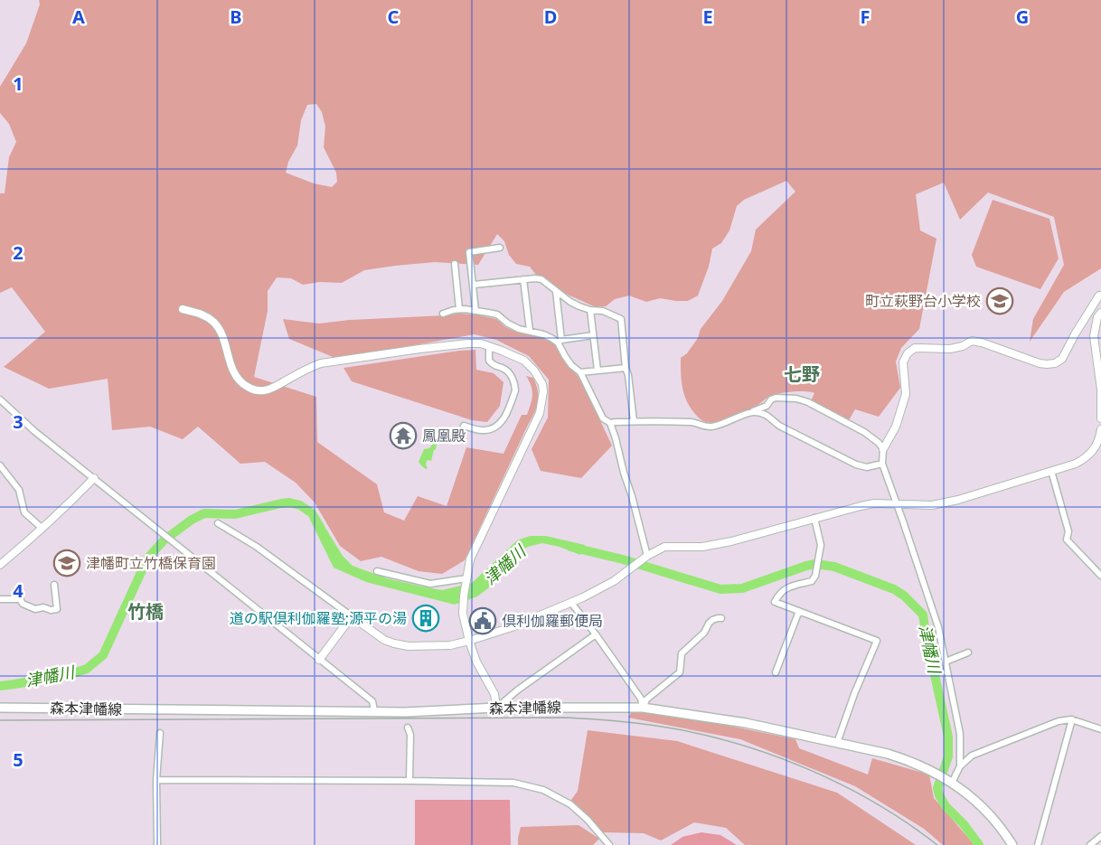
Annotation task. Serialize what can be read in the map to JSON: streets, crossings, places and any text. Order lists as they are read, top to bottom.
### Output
{
  "streets": {
    "main road": ["森本津幡線"]
  },
  "districts": ["七野", "竹橋"],
  "water": ["津幡川"],
  "places": {
    "school or university": ["町立萩野台小学校", "津幡町立竹橋保育園"],
    "temple": ["鳳凰殿"],
    "building": ["道の駅倶利伽羅塾;源平の湯"],
    "public building": ["倶利伽羅郵便局"]
  },
  "grid": {
    "columns": [
      "A",
      "B",
      "C",
      "D",
      "E",
      "F",
      "G"
    ],
    "rows": [
      "1",
      "2",
      "3",
      "4",
      "5"
    ]
  }
}
